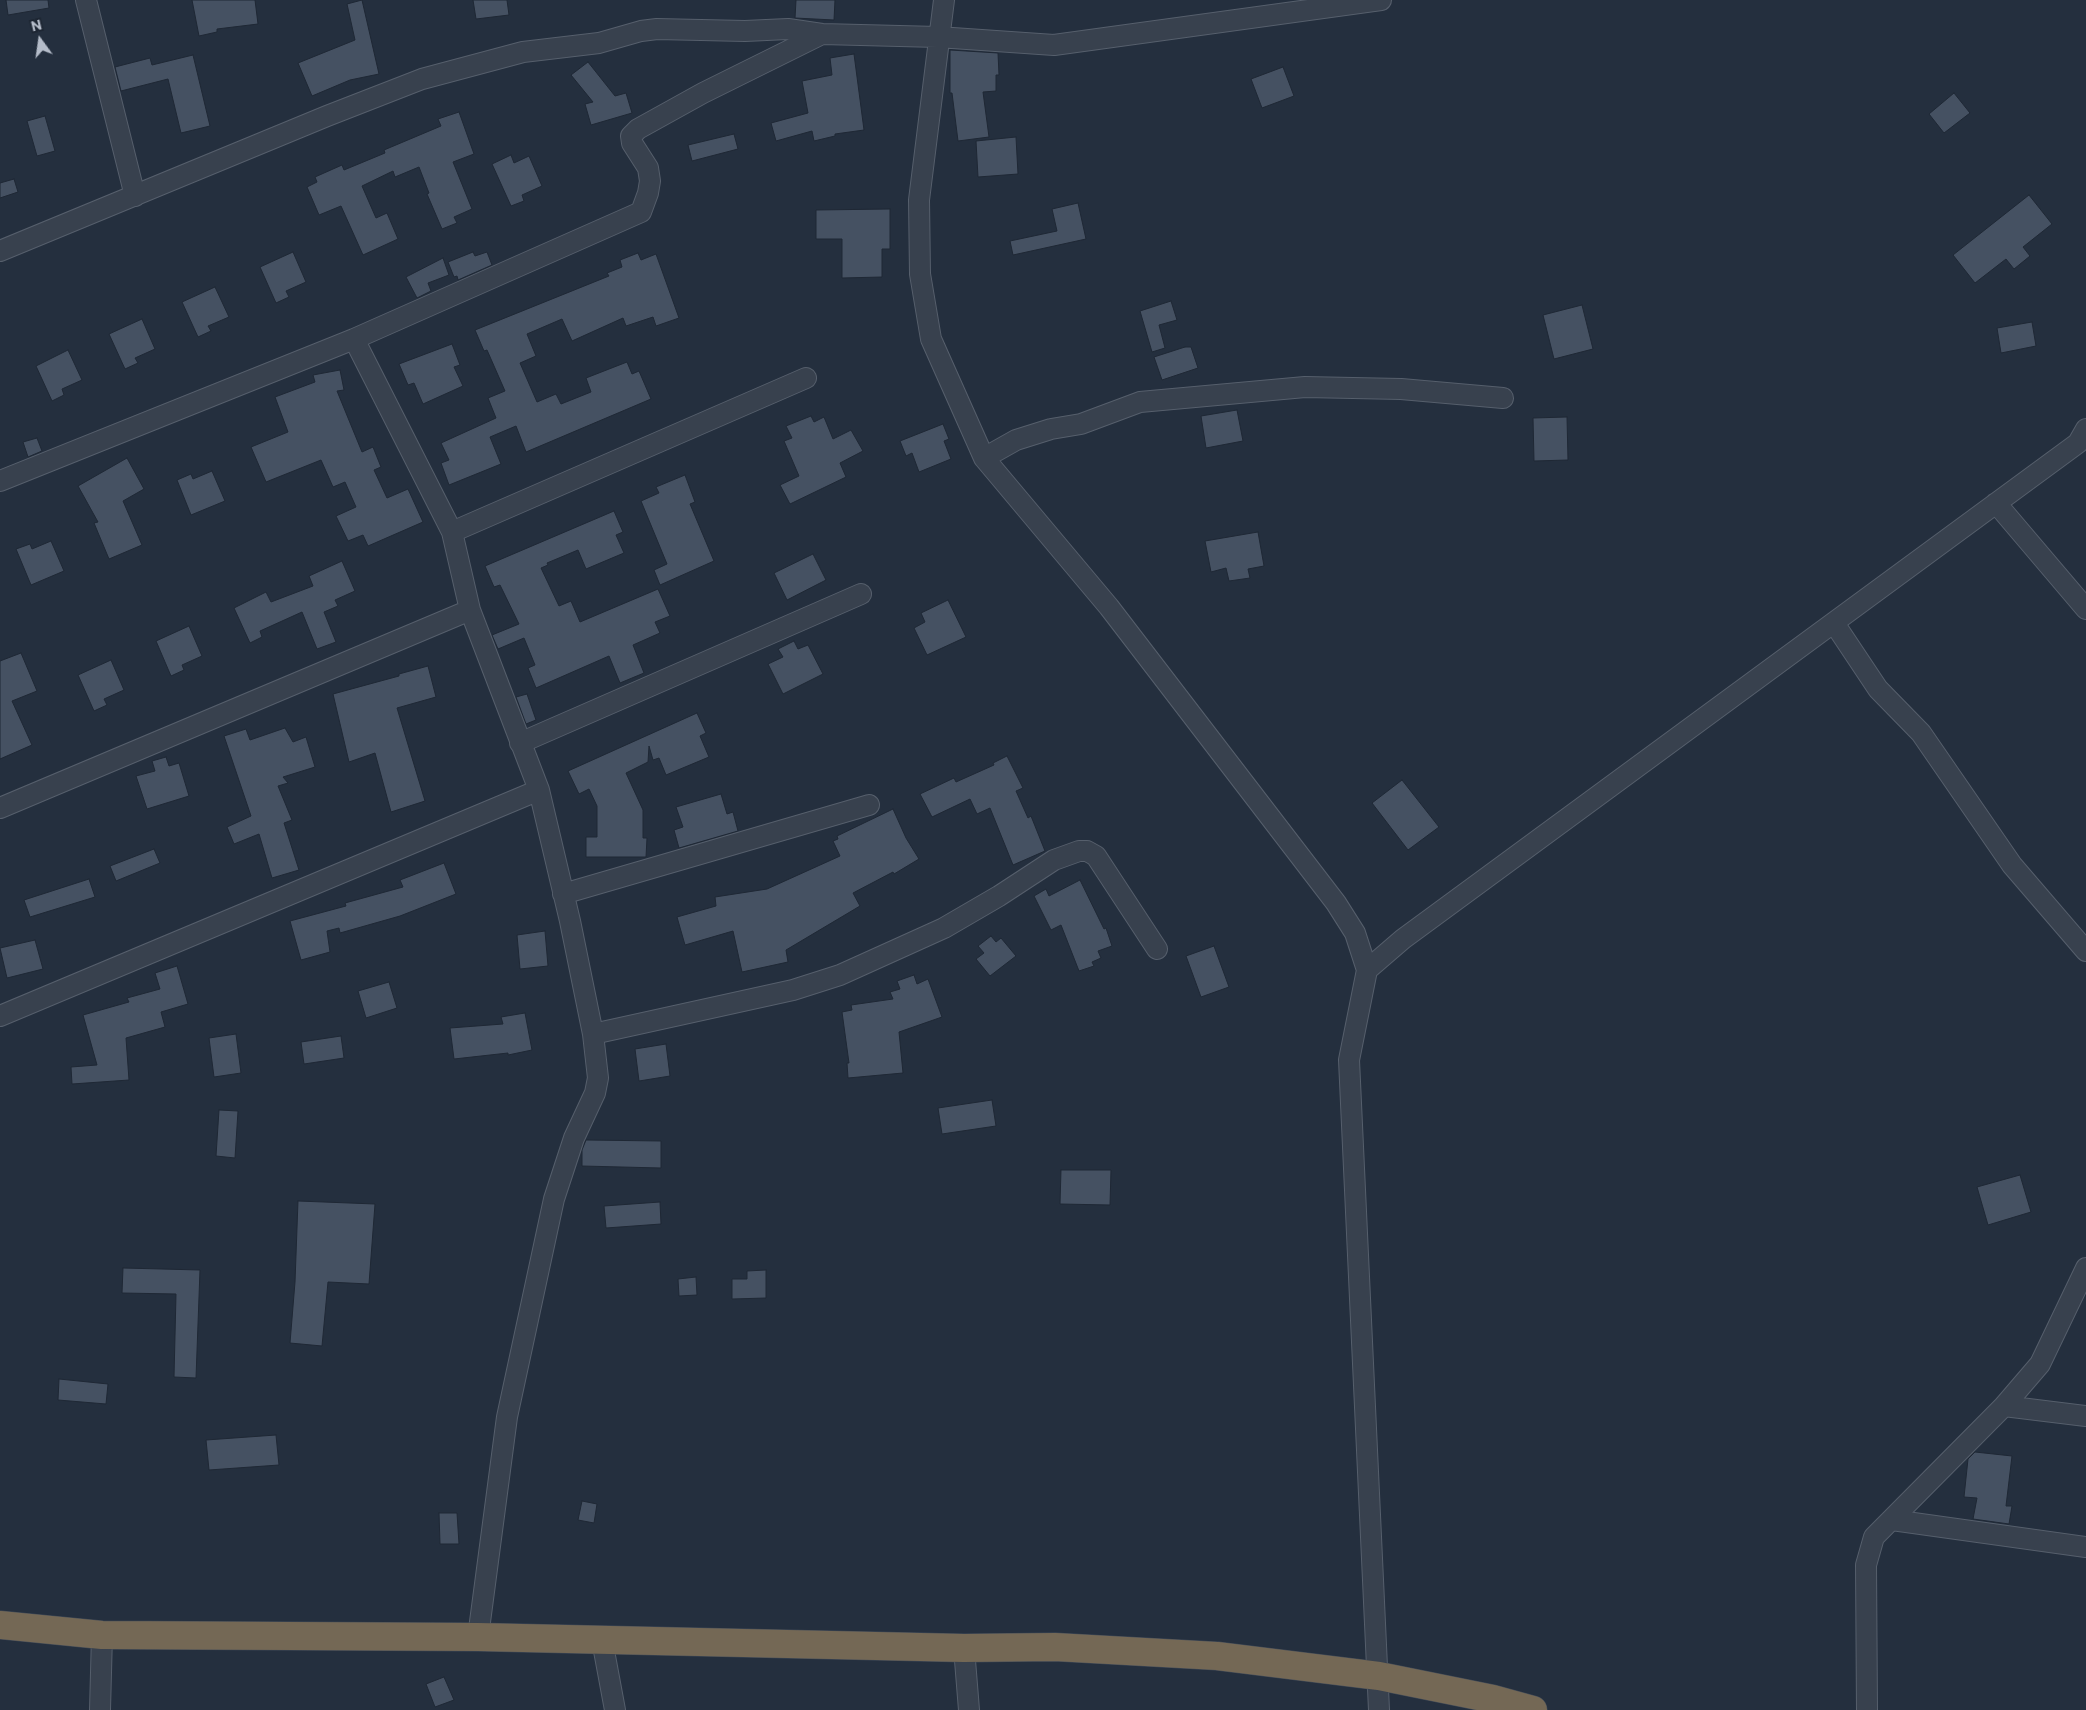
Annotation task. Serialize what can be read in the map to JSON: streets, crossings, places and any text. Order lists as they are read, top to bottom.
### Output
{
  "north": "top"
}
